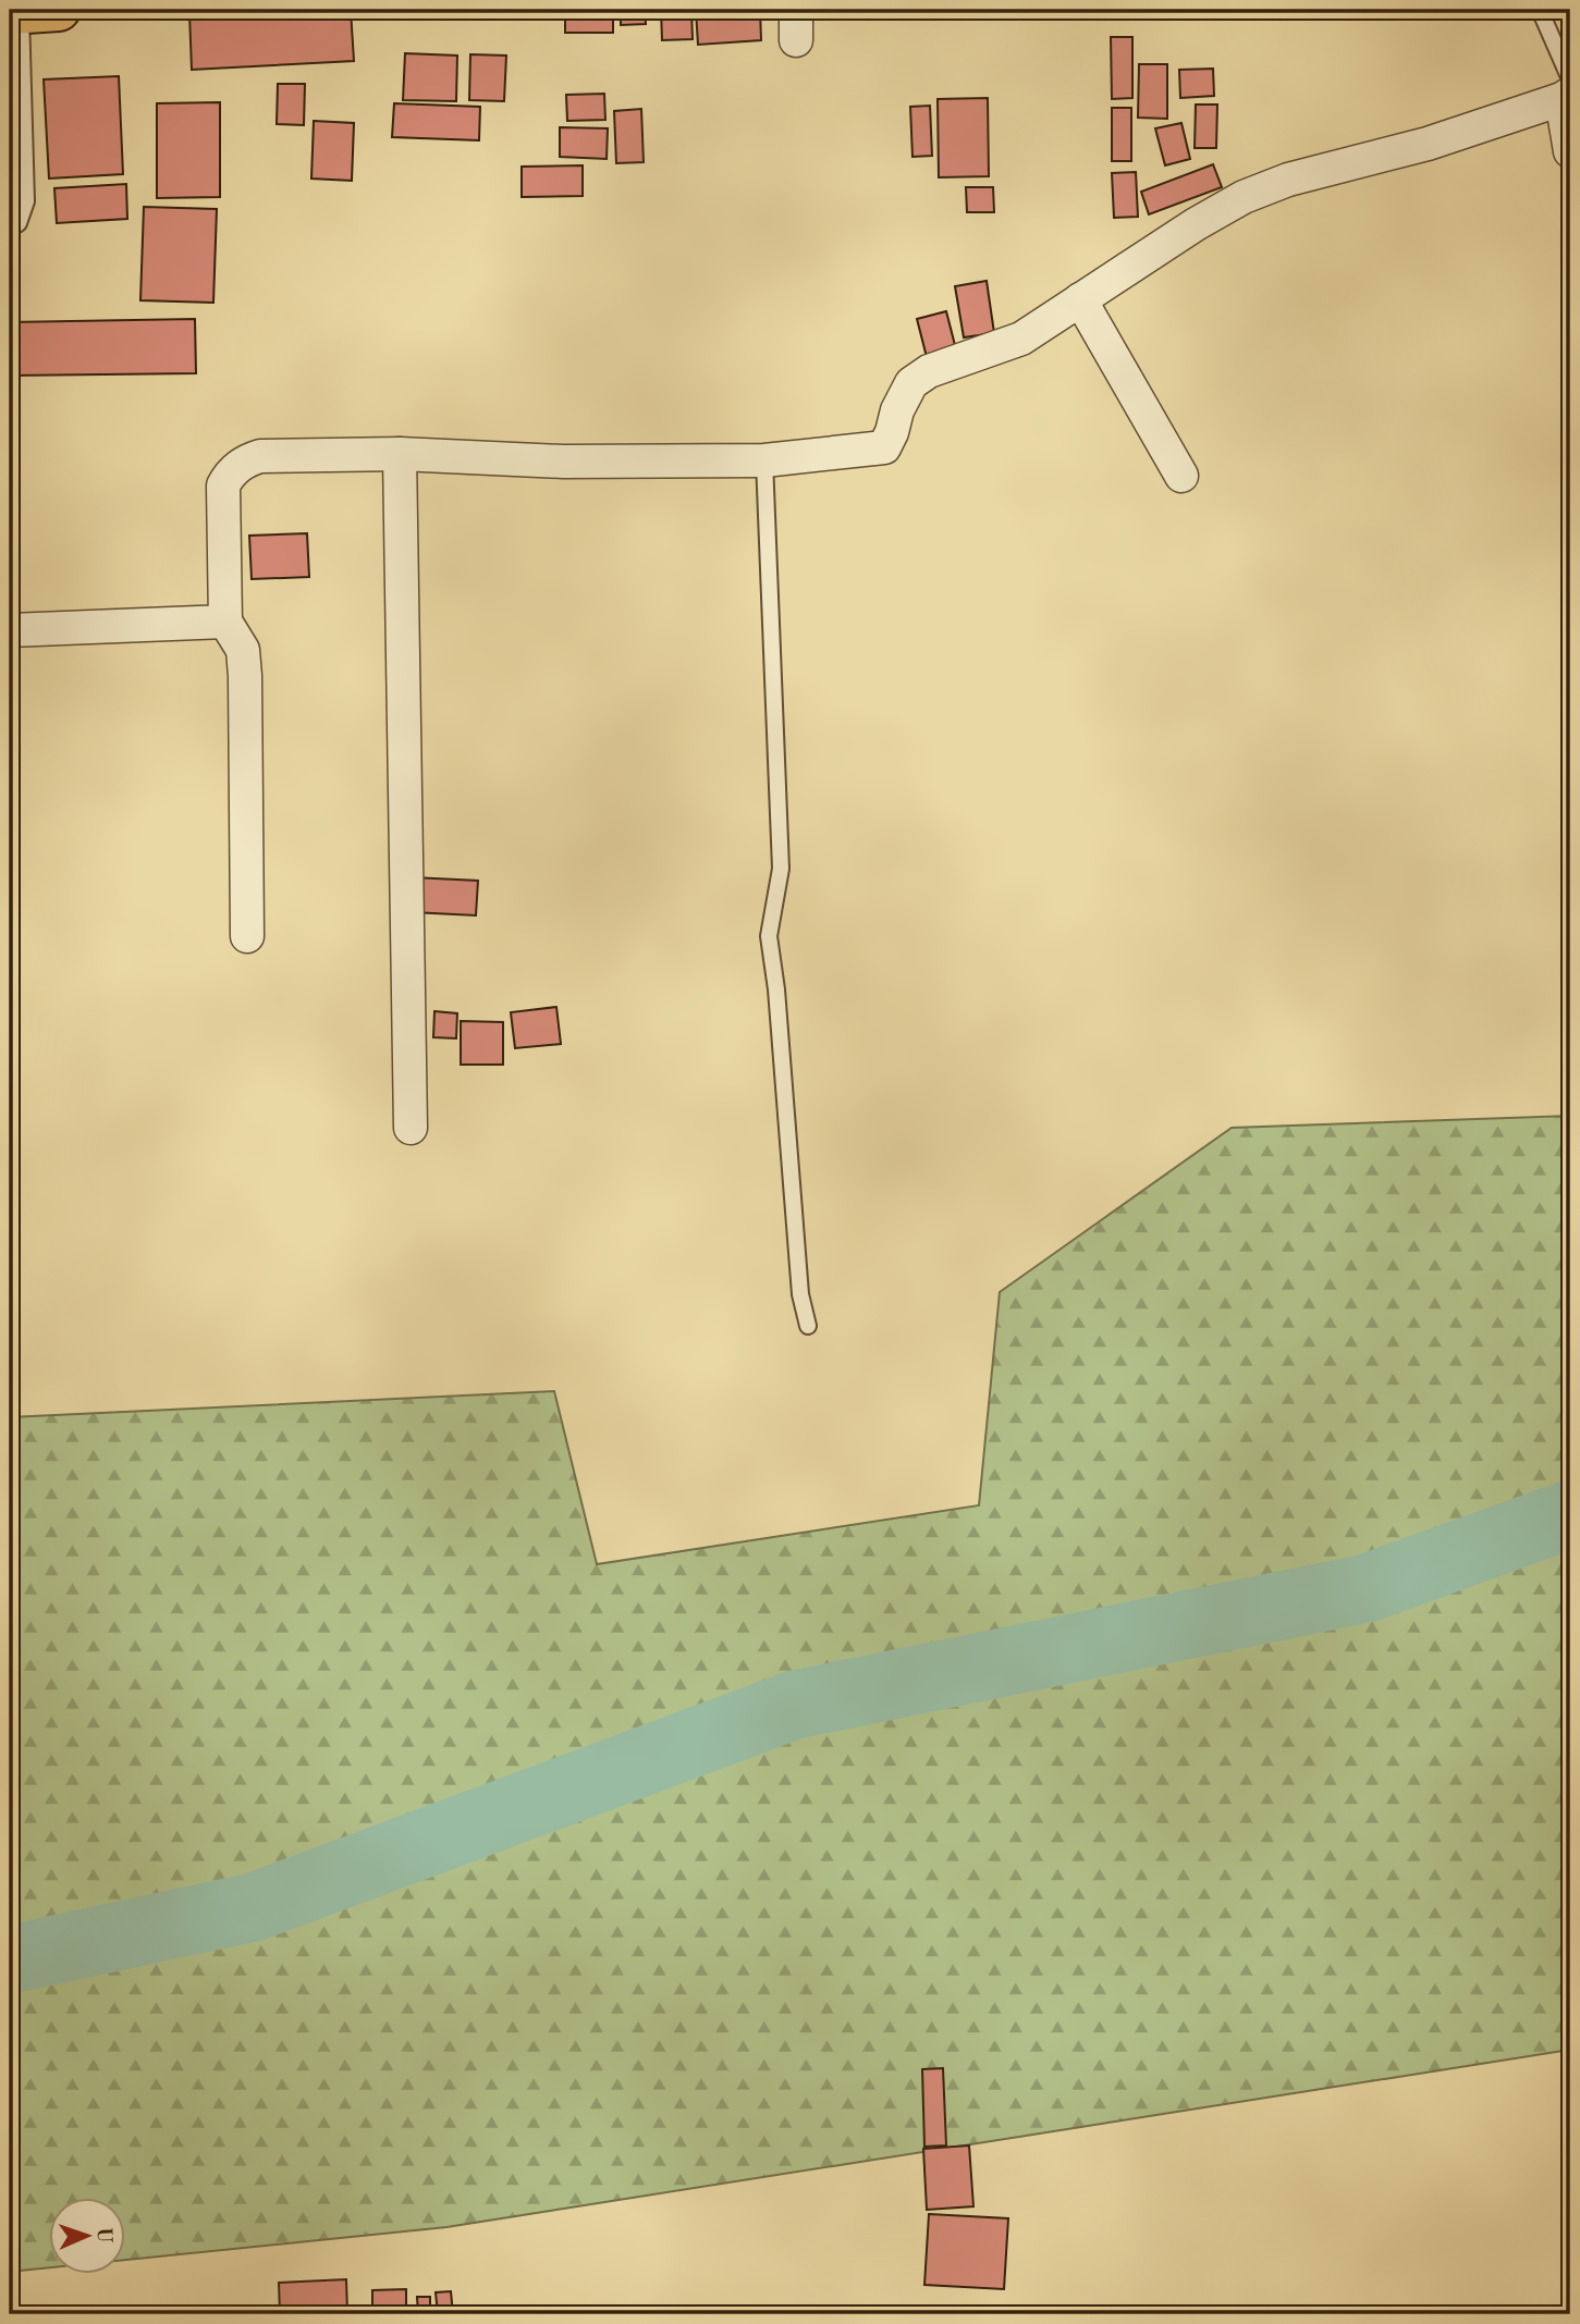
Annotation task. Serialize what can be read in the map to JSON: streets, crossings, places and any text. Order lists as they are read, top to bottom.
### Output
{
  "north": "right"
}
